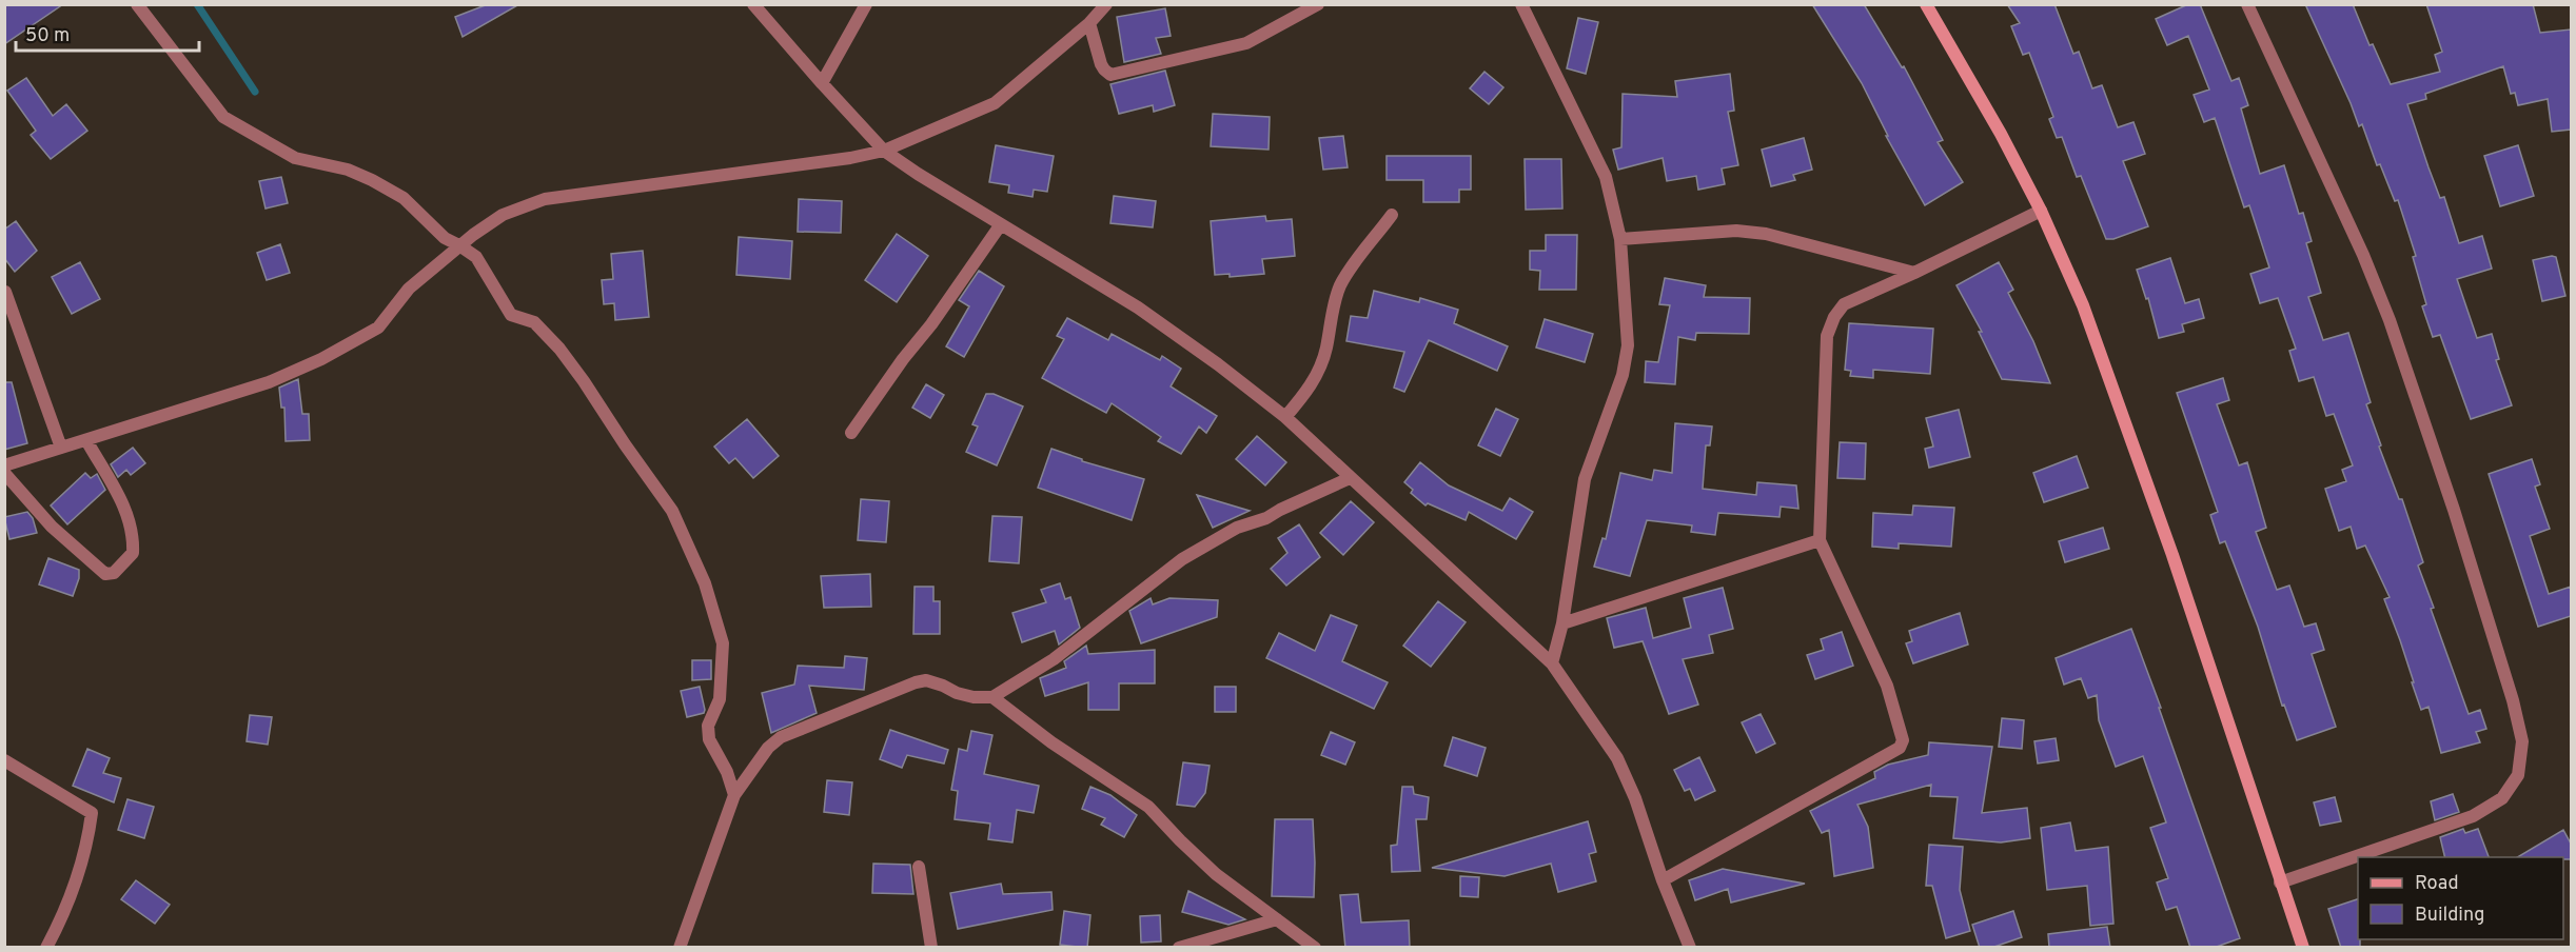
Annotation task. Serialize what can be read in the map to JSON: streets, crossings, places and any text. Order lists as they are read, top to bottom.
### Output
{
  "legend": ["Road", "Building"],
  "scale_bar": "50 m"
}
